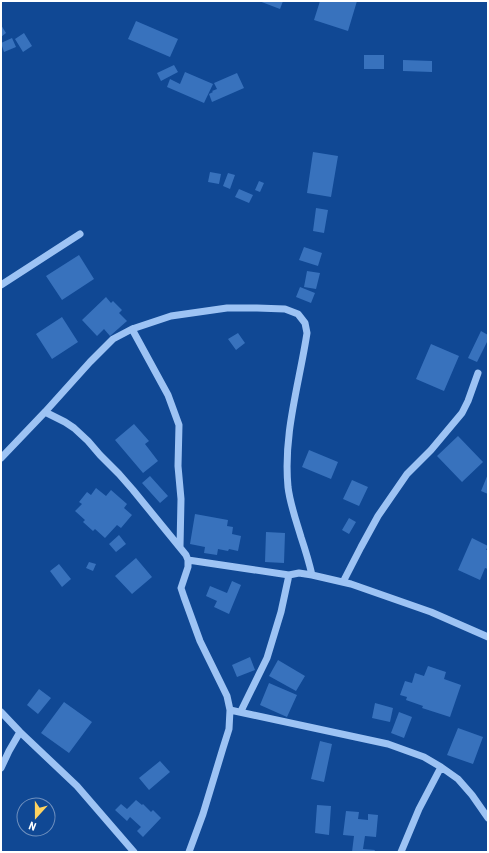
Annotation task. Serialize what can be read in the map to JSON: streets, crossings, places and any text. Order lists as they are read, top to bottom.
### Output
{
  "north": "bottom"
}
